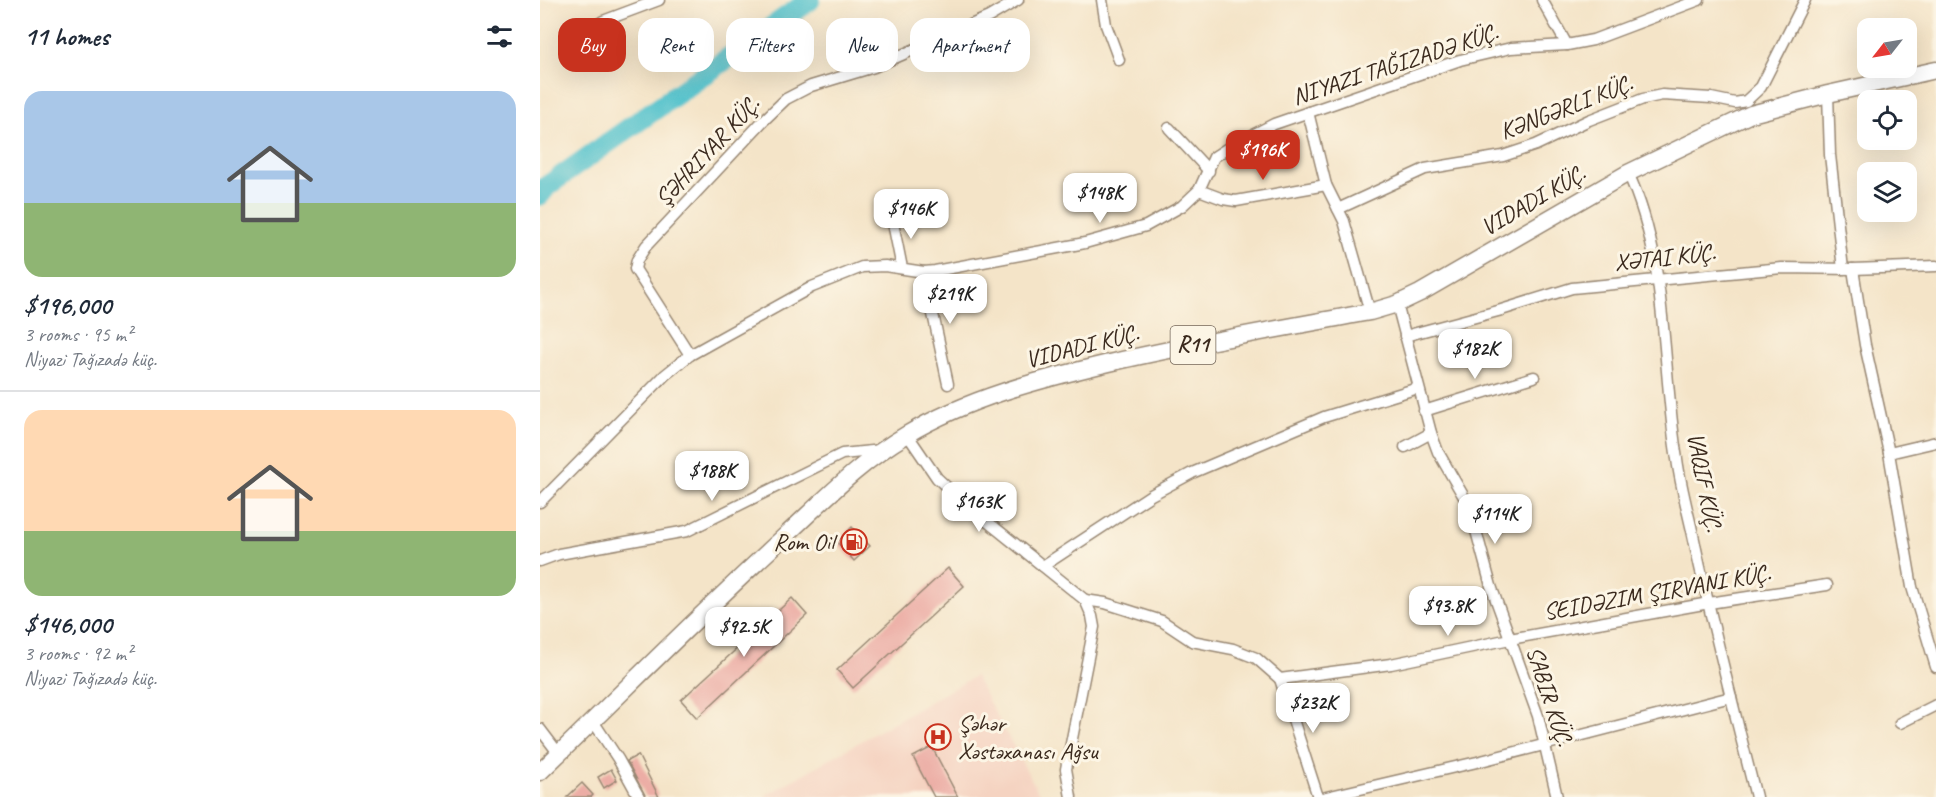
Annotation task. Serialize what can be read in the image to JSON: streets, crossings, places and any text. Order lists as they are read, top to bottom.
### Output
{
  "streets": {
    "main road": ["VIDADI KÜÇ.", "R11"],
    "street": [
      "KƏNGƏRLI KÜÇ.",
      "ŞƏHRIYAR KÜÇ.",
      "XƏTAI KÜÇ.",
      "VAQIF KÜÇ.",
      "SEIDƏZIM ŞIRVANI KÜÇ.",
      "SABIR KÜÇ."
    ]
  },
  "crossings": [
    ["KƏNGƏRLI KÜÇ.", "VIDADI KÜÇ."],
    ["VIDADI KÜÇ.", "VAQIF KÜÇ."],
    ["VIDADI KÜÇ.", "SABIR KÜÇ."],
    ["XƏTAI KÜÇ.", "VAQIF KÜÇ."],
    ["XƏTAI KÜÇ.", "SABIR KÜÇ."],
    ["VAQIF KÜÇ.", "SEIDƏZIM ŞIRVANI KÜÇ."],
    ["SEIDƏZIM ŞIRVANI KÜÇ.", "SABIR KÜÇ."]
  ],
  "places": {
    "fuel station": ["Rom Oil"],
    "hospital": ["Şəhər Xəstəxanası Ağsu"]
  },
  "north": "bottom left",
  "page": {
    "heading": "11 homes",
    "chip": [
      "Buy",
      "Rent",
      "Filters",
      "New",
      "Apartment"
    ],
    "list": [
      {
        "name": "$196,000",
        "note": "3 rooms · 95 m² · Niyazi Tağızadə küç."
      },
      {
        "name": "$146,000",
        "note": "3 rooms · 92 m² · Niyazi Tağızadə küç."
      }
    ],
    "price": [
      "$196K",
      "$148K",
      "$146K",
      "$219K",
      "$182K",
      "$188K",
      "$163K",
      "$114K",
      "$93.8K",
      "$92.5K",
      "$232K"
    ]
  }
}
